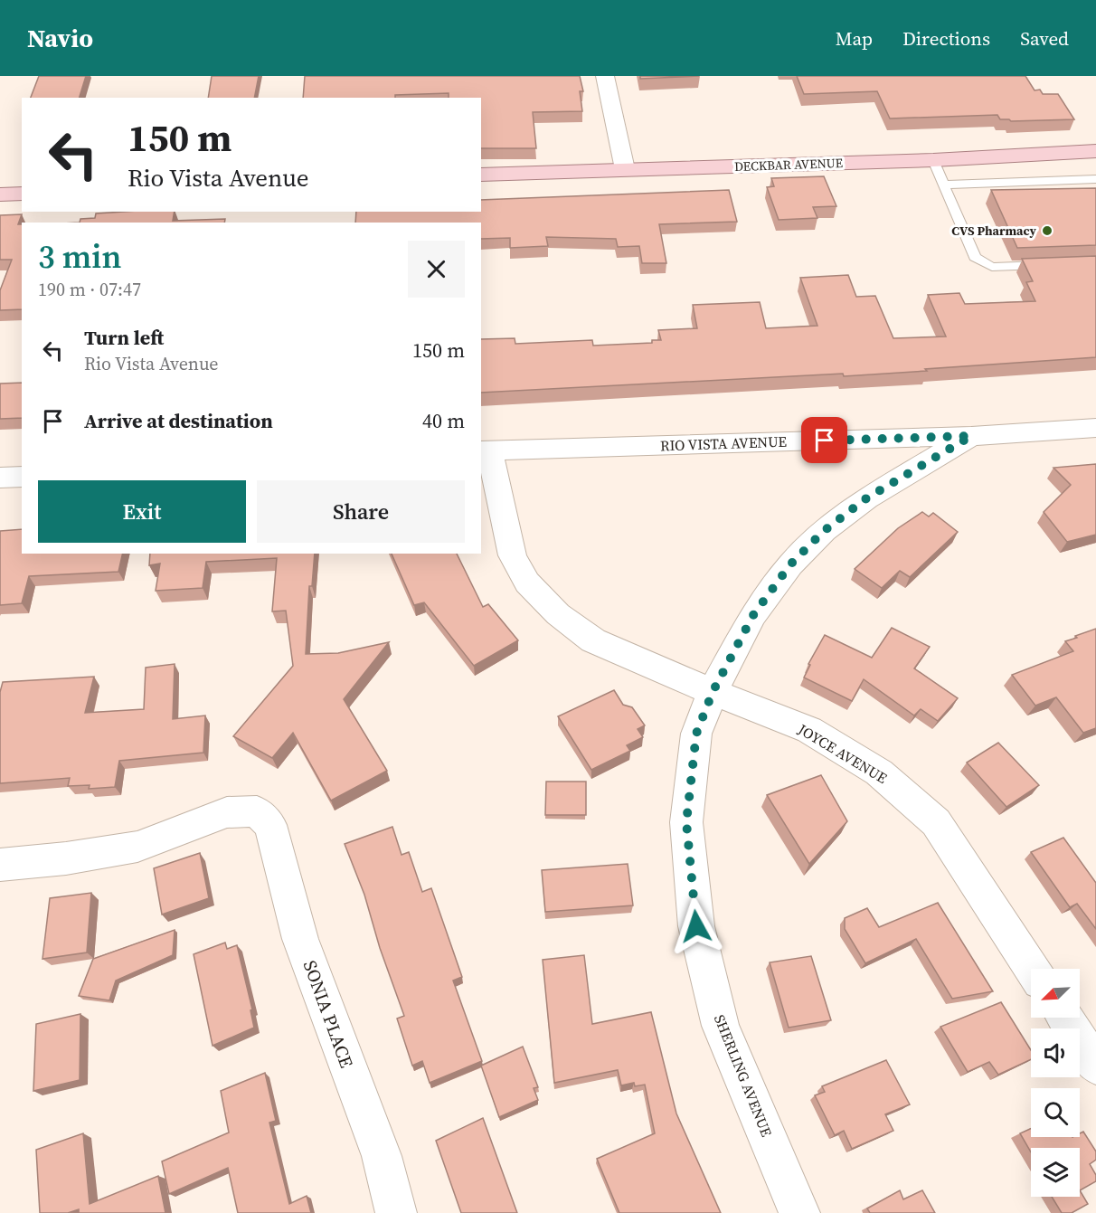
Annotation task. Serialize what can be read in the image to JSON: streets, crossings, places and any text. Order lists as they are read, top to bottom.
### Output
{
  "streets": {
    "main road": ["DECKBAR AVENUE"],
    "street": [
      "RIO VISTA AVENUE",
      "JOYCE AVENUE",
      "SONIA PLACE",
      "SHERLING AVENUE"
    ]
  },
  "crossings": [
    ["RIO VISTA AVENUE", "JOYCE AVENUE"],
    ["RIO VISTA AVENUE", "SHERLING AVENUE"],
    ["JOYCE AVENUE", "SHERLING AVENUE"]
  ],
  "places": ["CVS Pharmacy"],
  "north": "bottom left",
  "page": {
    "header": "Navio",
    "nav": ["Map", "Directions", "Saved"],
    "turn": ["150 m", "Rio Vista Avenue"],
    "heading": ["3 min", "190 m · 07:47"],
    "list": [
      {
        "name": "Turn left",
        "note": "Rio Vista Avenue",
        "value": "150 m"
      },
      {
        "name": "Arrive at destination",
        "value": "40 m"
      }
    ],
    "buttons": ["Exit", "Share"]
  }
}
